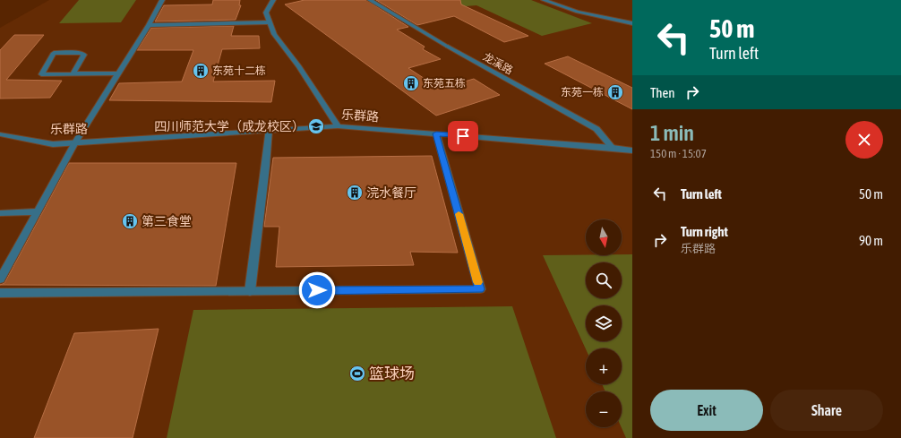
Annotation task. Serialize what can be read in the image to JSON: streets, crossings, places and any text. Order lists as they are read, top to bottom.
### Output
{
  "streets": {
    "street": ["龙溪路", "乐群路"]
  },
  "crossings": [
    ["龙溪路", "乐群路"]
  ],
  "places": {
    "building": [
      "东苑十二栋",
      "东苑五栋",
      "东苑一栋",
      "浣水餐厅",
      "第三食堂"
    ],
    "school or university": ["四川师范大学（成龙校区）"],
    "sports": ["篮球场"]
  },
  "north": "bottom",
  "page": {
    "turn": ["50 m", "Turn left"],
    "then": "Then",
    "heading": ["1 min", "150 m · 15:07"],
    "list": [
      {
        "name": "Turn left",
        "value": "50 m"
      },
      {
        "name": "Turn right",
        "note": "乐群路",
        "value": "90 m"
      }
    ],
    "map_buttons": ["+", "−"],
    "buttons": ["Exit", "Share"]
  }
}
